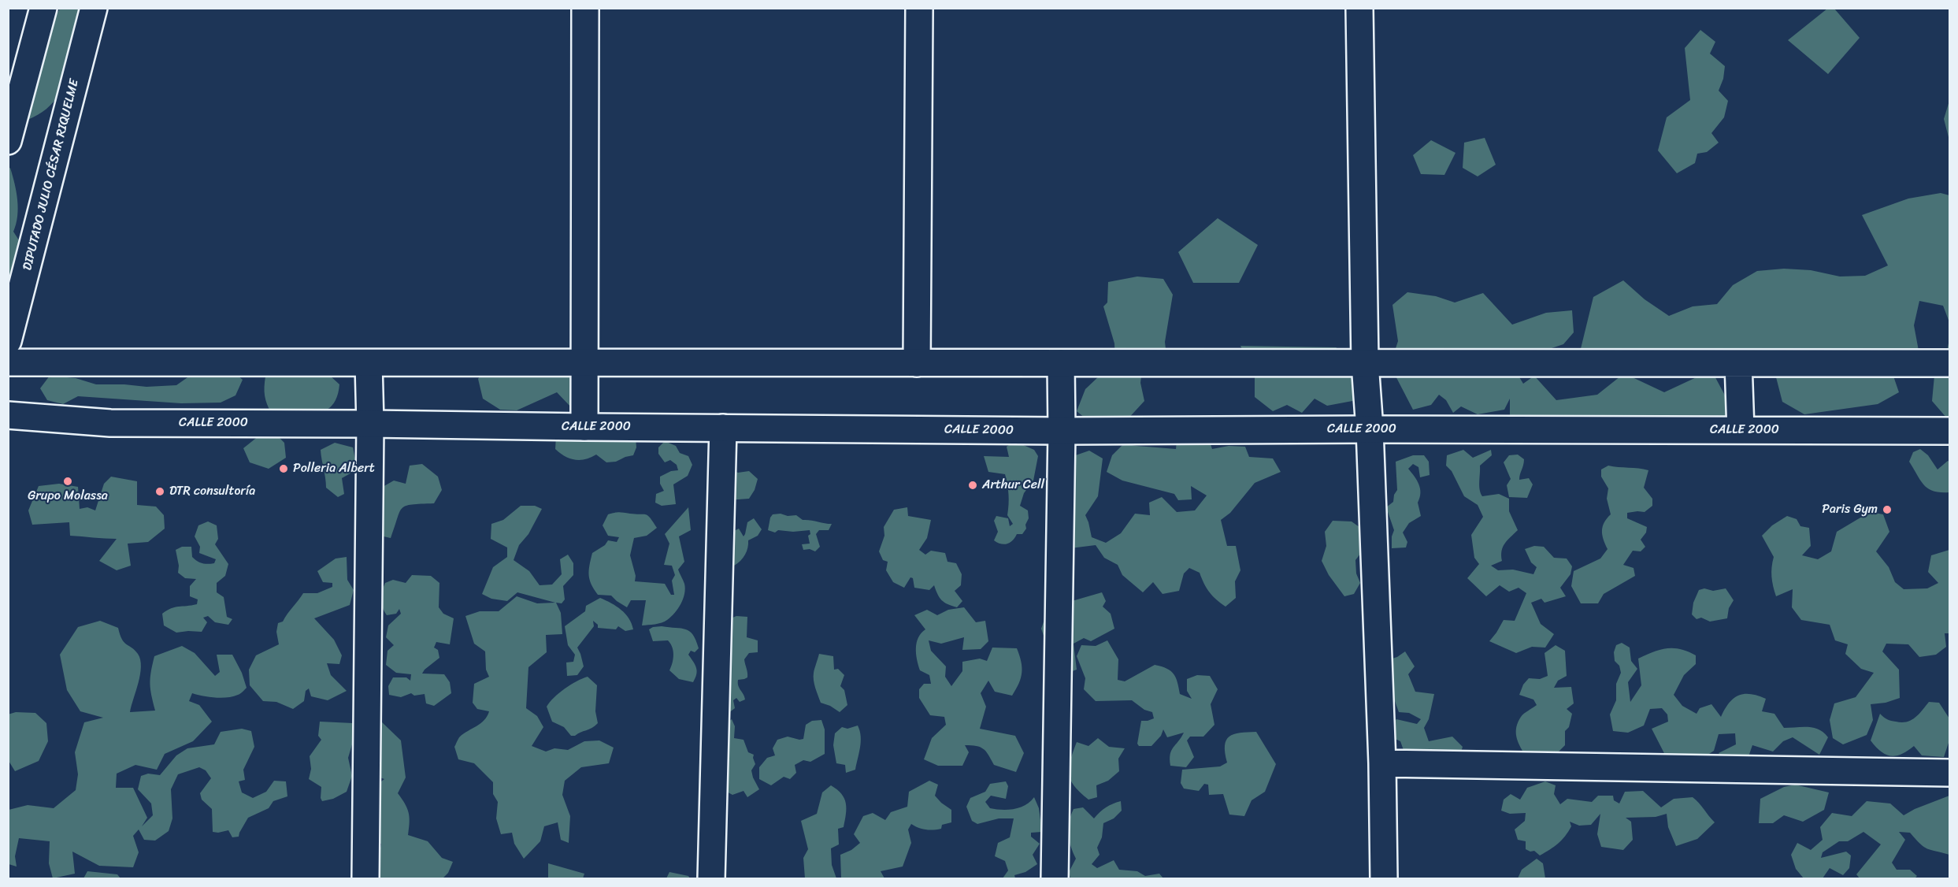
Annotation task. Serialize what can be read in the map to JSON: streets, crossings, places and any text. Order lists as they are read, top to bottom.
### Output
{
  "streets": {
    "street": ["DIPUTADO JULIO CÉSAR RIQUELME", "CALLE 2000"]
  },
  "places": [
    "Polleria Albert",
    "Grupo Molassa",
    "Arthur Cell",
    "DTR consultoría",
    "Paris Gym"
  ]
}
